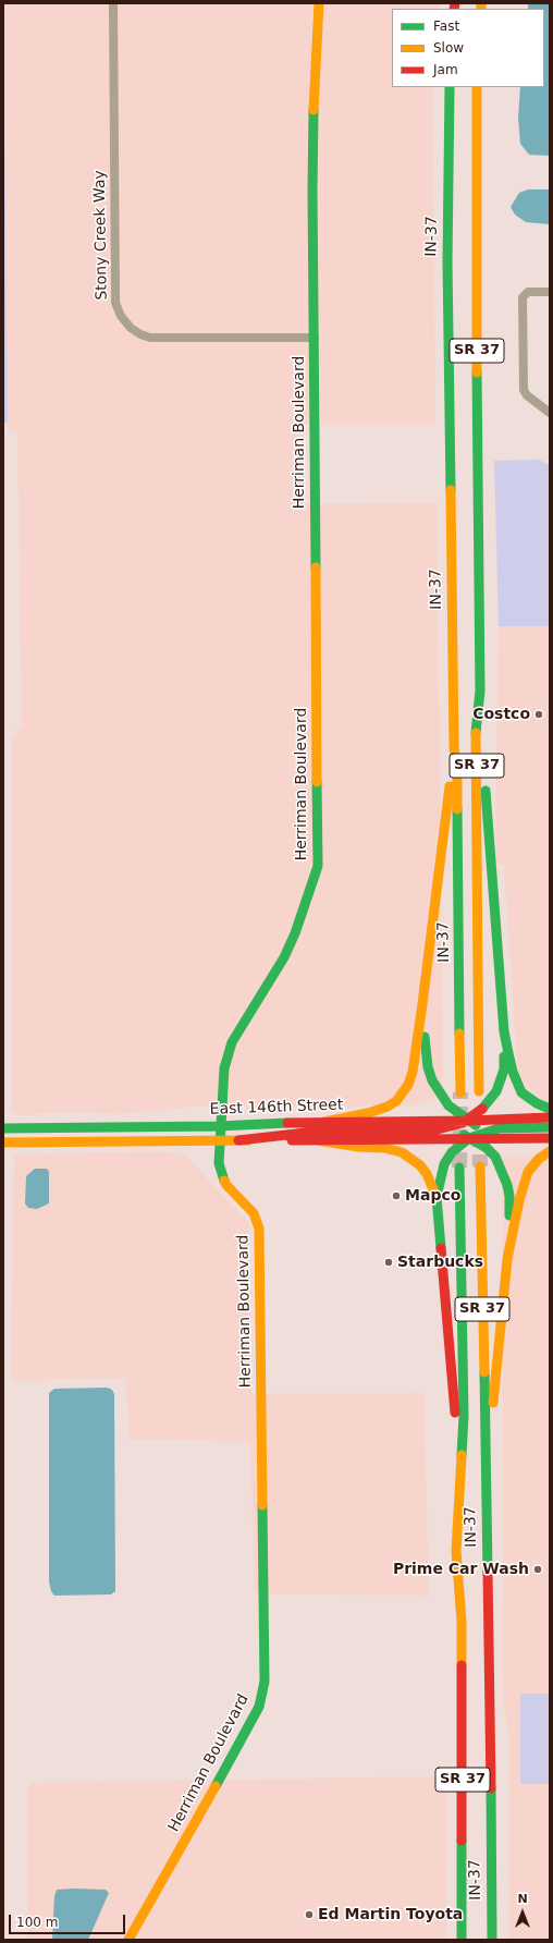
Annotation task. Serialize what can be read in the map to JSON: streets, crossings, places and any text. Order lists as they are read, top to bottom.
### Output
{
  "streets": {
    "main road": [
      "IN-37",
      "SR 37",
      "Herriman Boulevard",
      "East 146th Street"
    ],
    "street": ["Stony Creek Way"]
  },
  "crossings": [
    ["Stony Creek Way", "Herriman Boulevard"],
    ["Herriman Boulevard", "East 146th Street"]
  ],
  "places": [
    "Costco",
    "Mapco",
    "Starbucks",
    "Prime Car Wash",
    "Ed Martin Toyota"
  ],
  "legend": ["Fast", "Slow", "Jam"],
  "scale_bar": "100 m",
  "north": "top"
}
